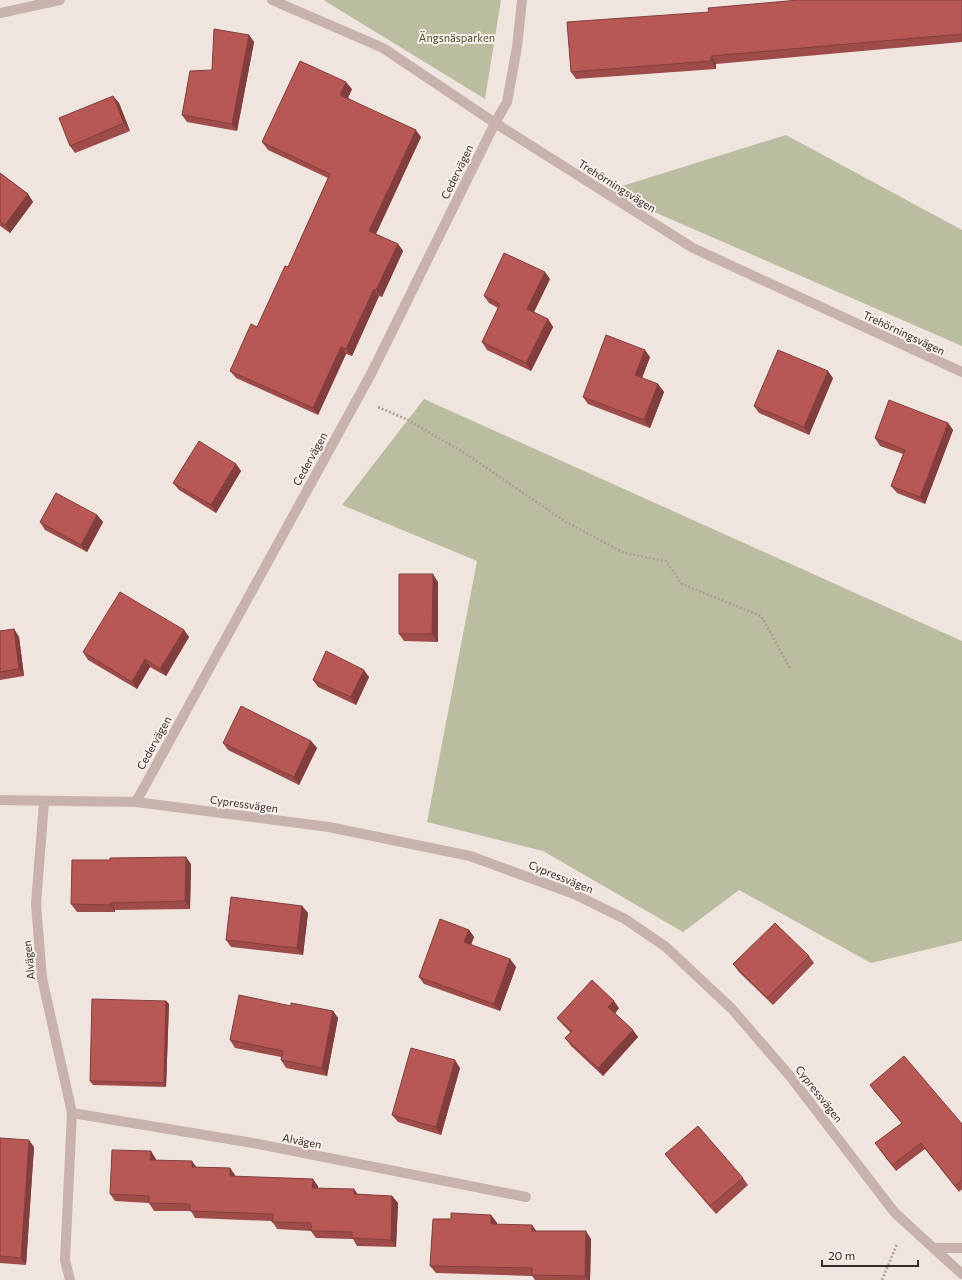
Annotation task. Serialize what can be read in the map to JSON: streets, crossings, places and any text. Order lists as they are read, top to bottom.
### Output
{
  "streets": {
    "street": [
      "Cedervägen",
      "Trehörningsvägen",
      "Cypressvägen",
      "Alvägen"
    ]
  },
  "crossings": [
    ["Cedervägen", "Trehörningsvägen"],
    ["Cedervägen", "Cypressvägen"],
    ["Cypressvägen", "Alvägen"]
  ],
  "parks": ["Ängsnäsparken"],
  "scale_bar": "20 m"
}
